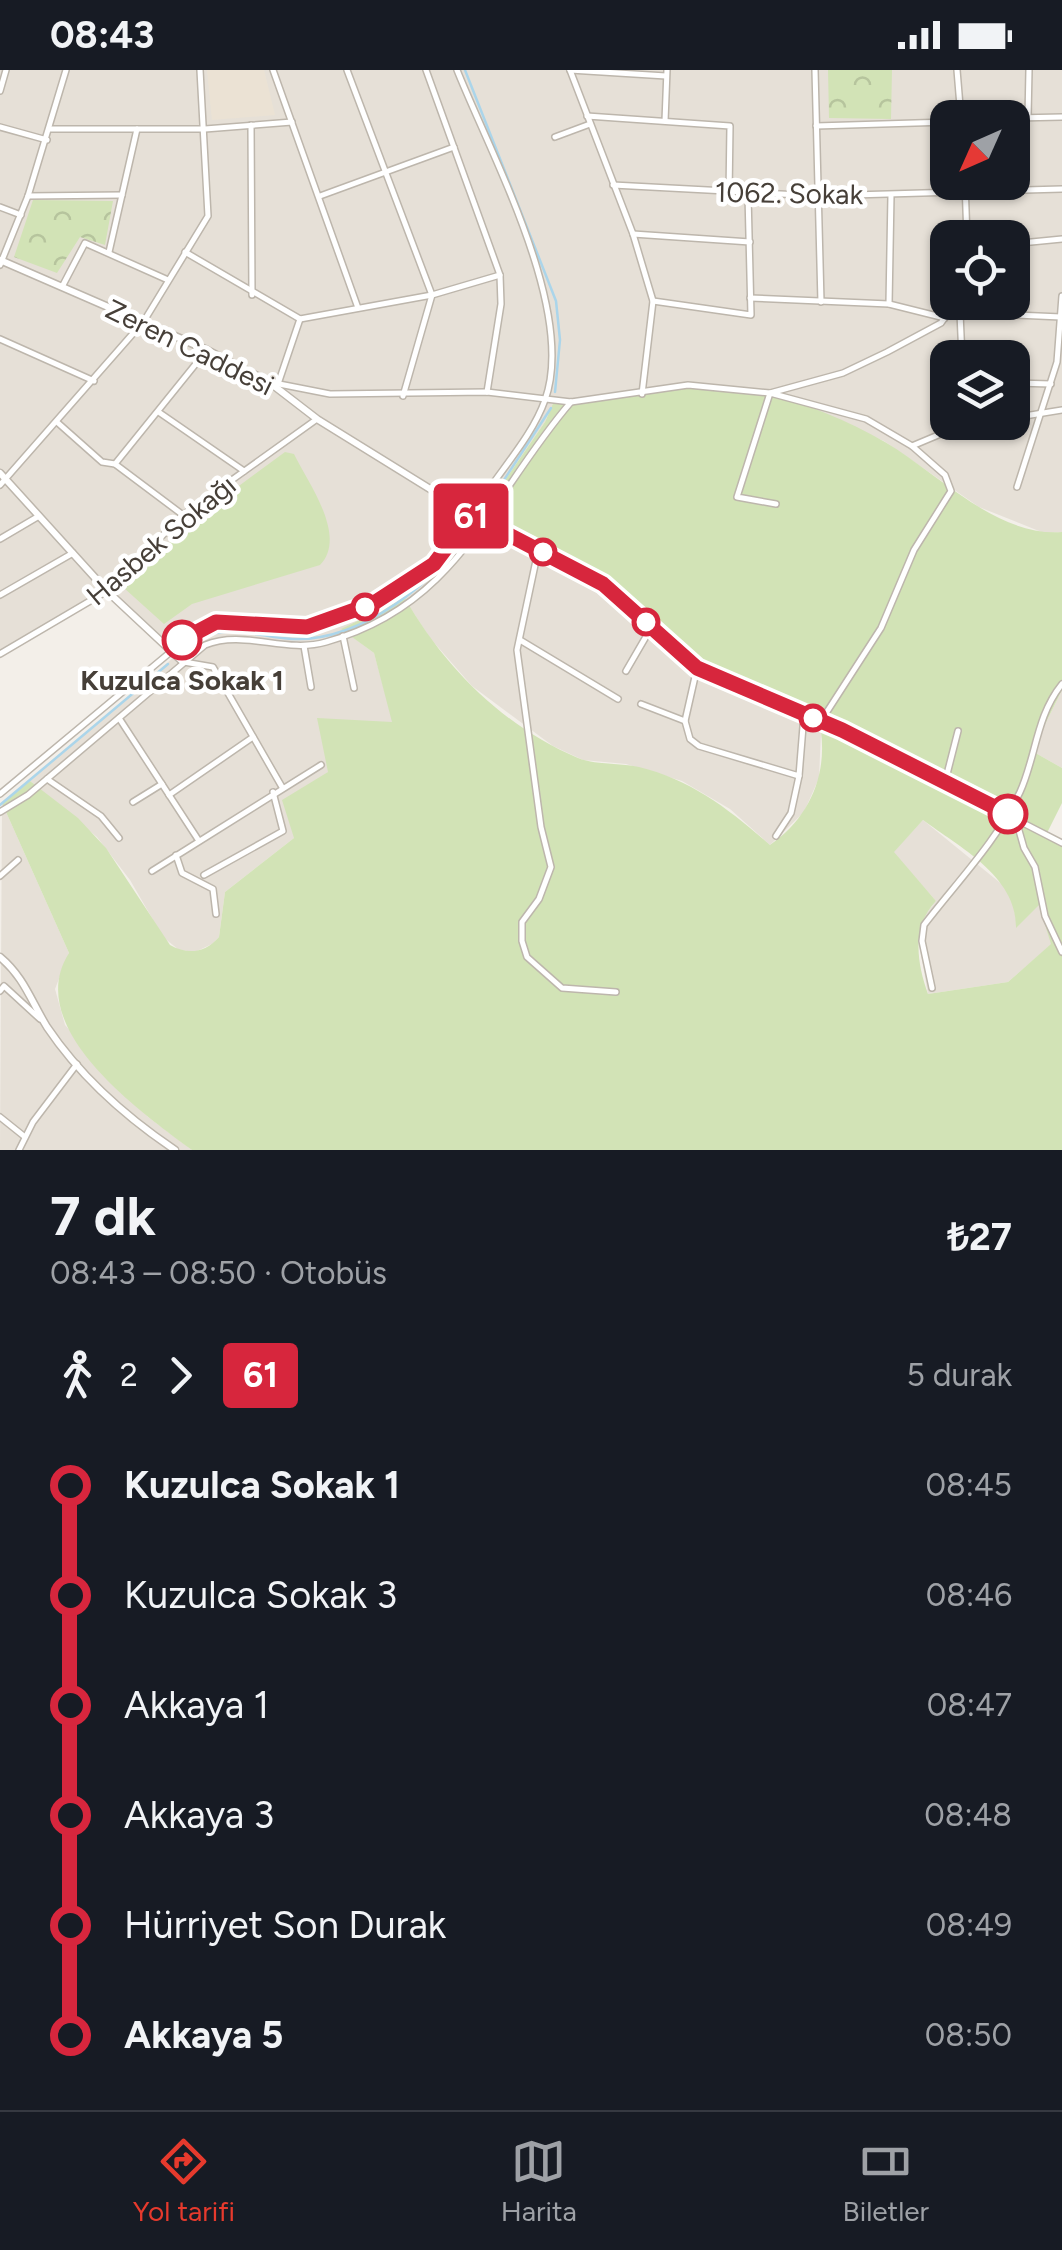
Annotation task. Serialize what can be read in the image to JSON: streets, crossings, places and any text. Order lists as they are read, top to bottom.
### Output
{
  "streets": {
    "street": ["1062. Sokak", "Zeren Caddesi", "Hasbek Sokağı"]
  },
  "crossings": [
    ["Zeren Caddesi", "Hasbek Sokağı"]
  ],
  "places": ["Kuzulca Sokak 1"],
  "lines": ["bus line 61"],
  "north": "bottom left",
  "page": {
    "status": "08:43",
    "on_map": "61",
    "heading": ["7 dk", "08:43 – 08:50 · Otobüs", "₺27"],
    "legs": ["2", "61", "5 durak"],
    "list": [
      {
        "name": "Kuzulca Sokak 1",
        "value": "08:45"
      },
      {
        "name": "Kuzulca Sokak 3",
        "value": "08:46"
      },
      {
        "name": "Akkaya 1",
        "value": "08:47"
      },
      {
        "name": "Akkaya 3",
        "value": "08:48"
      },
      {
        "name": "Hürriyet Son Durak",
        "value": "08:49"
      },
      {
        "name": "Akkaya 5",
        "value": "08:50"
      }
    ],
    "tabs": ["Yol tarifi", "Harita", "Biletler"]
  }
}
